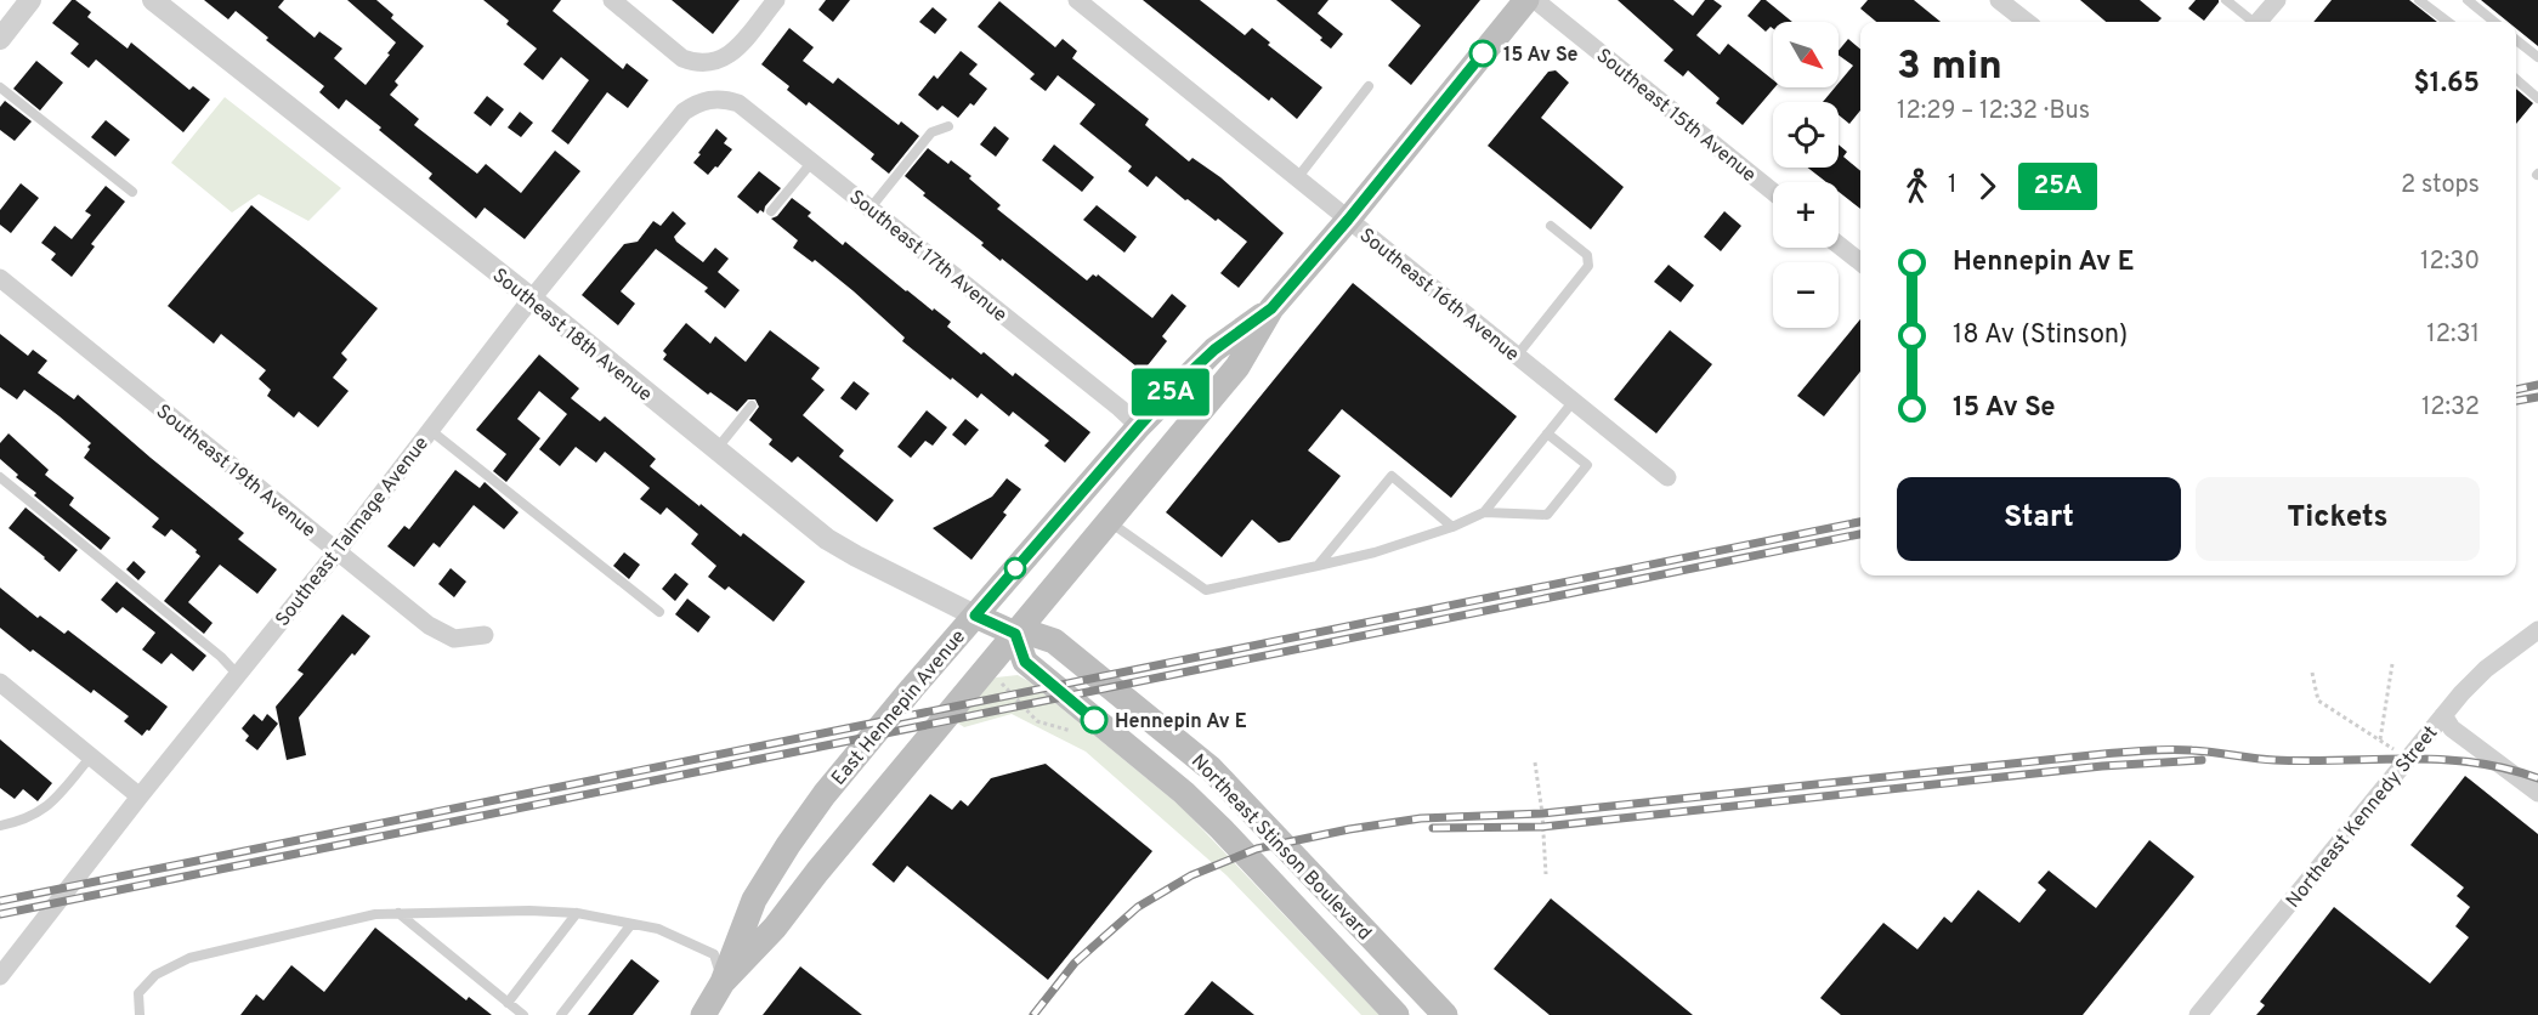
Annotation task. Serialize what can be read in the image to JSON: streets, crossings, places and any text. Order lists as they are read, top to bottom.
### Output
{
  "streets": {
    "main road": ["Southeast 18th Avenue", "East Hennepin Avenue", "Northeast Stinson Boulevard"],
    "street": [
      "Southeast 15th Avenue",
      "Southeast 17th Avenue",
      "Southeast 16th Avenue",
      "Southeast 19th Avenue",
      "Southeast Talmage Avenue",
      "Northeast Kennedy Street"
    ]
  },
  "crossings": [
    ["Southeast 17th Avenue", "Southeast Talmage Avenue"],
    ["Southeast 17th Avenue", "East Hennepin Avenue"],
    ["Southeast 16th Avenue", "East Hennepin Avenue"],
    ["Southeast 18th Avenue", "Southeast Talmage Avenue"],
    ["Southeast 18th Avenue", "East Hennepin Avenue"],
    ["Southeast 18th Avenue", "Northeast Stinson Boulevard"],
    ["Southeast 19th Avenue", "Southeast Talmage Avenue"],
    ["East Hennepin Avenue", "Northeast Stinson Boulevard"]
  ],
  "places": ["15 Av Se", "Hennepin Av E"],
  "lines": ["bus line 25A"],
  "north": "bottom right",
  "page": {
    "on_map": "25A",
    "map_buttons": ["+", "−"],
    "heading": ["3 min", "12:29 – 12:32 · Bus", "$1.65"],
    "legs": ["1", "25A", "2 stops"],
    "list": [
      {
        "name": "Hennepin Av E",
        "value": "12:30"
      },
      {
        "name": "18 Av (Stinson)",
        "value": "12:31"
      },
      {
        "name": "15 Av Se",
        "value": "12:32"
      }
    ],
    "buttons": ["Start", "Tickets"]
  }
}
